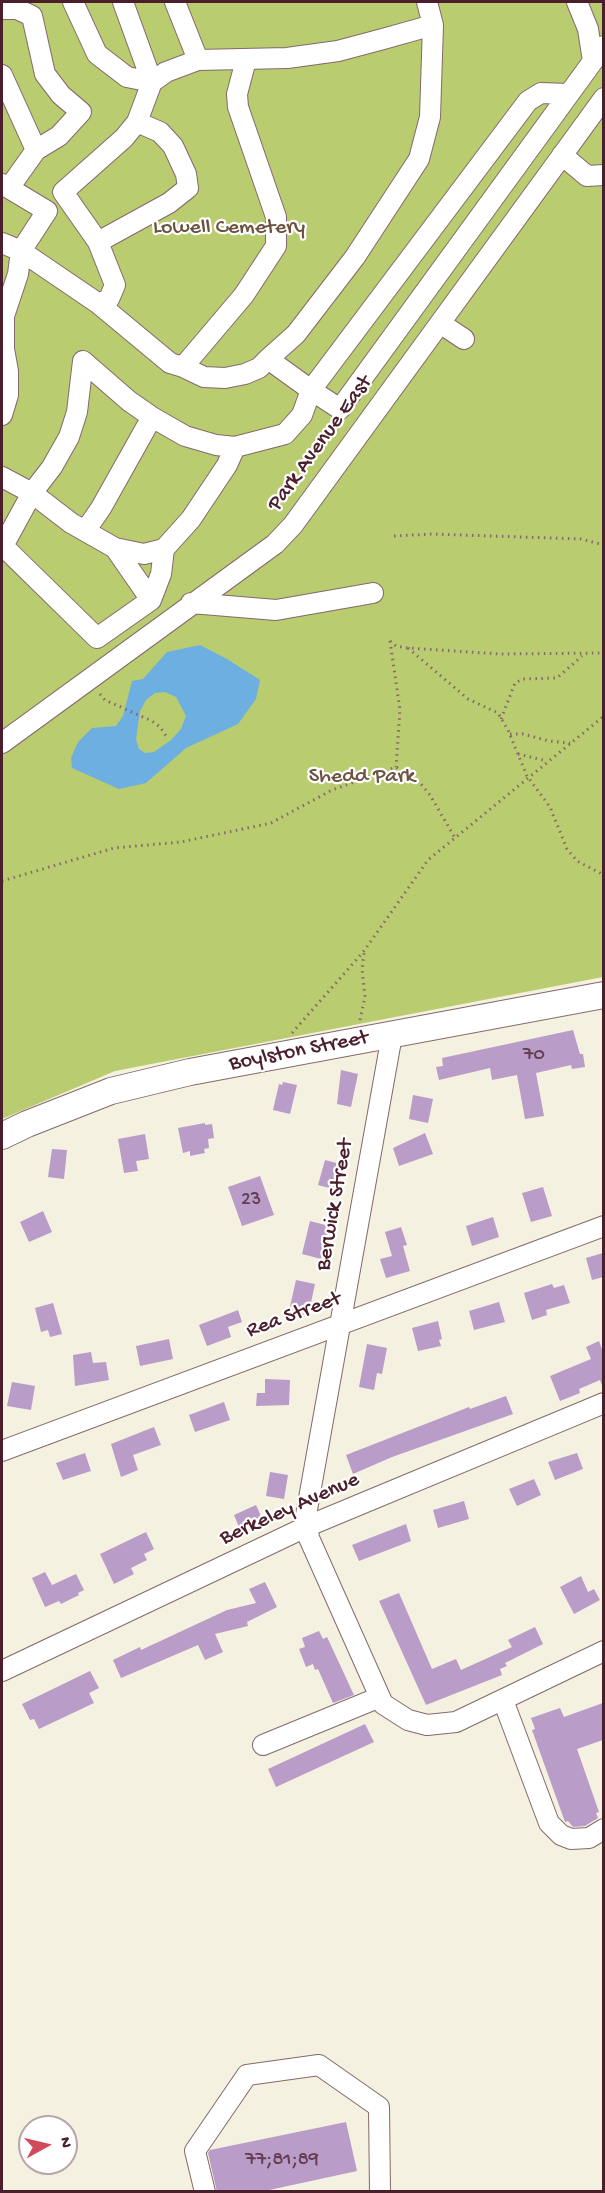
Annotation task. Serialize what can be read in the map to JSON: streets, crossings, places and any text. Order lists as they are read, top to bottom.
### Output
{
  "streets": {
    "main road": ["Boylston Street"],
    "street": [
      "Park Avenue East",
      "Berwick Street",
      "Rea Street",
      "Berkeley Avenue"
    ]
  },
  "crossings": [
    ["Boylston Street", "Berwick Street"],
    ["Berwick Street", "Rea Street"],
    ["Berwick Street", "Berkeley Avenue"]
  ],
  "parks": ["Lowell Cemetery", "Shedd Park"],
  "house_numbers": ["70", "23", "77;81;89"],
  "north": "right"
}
